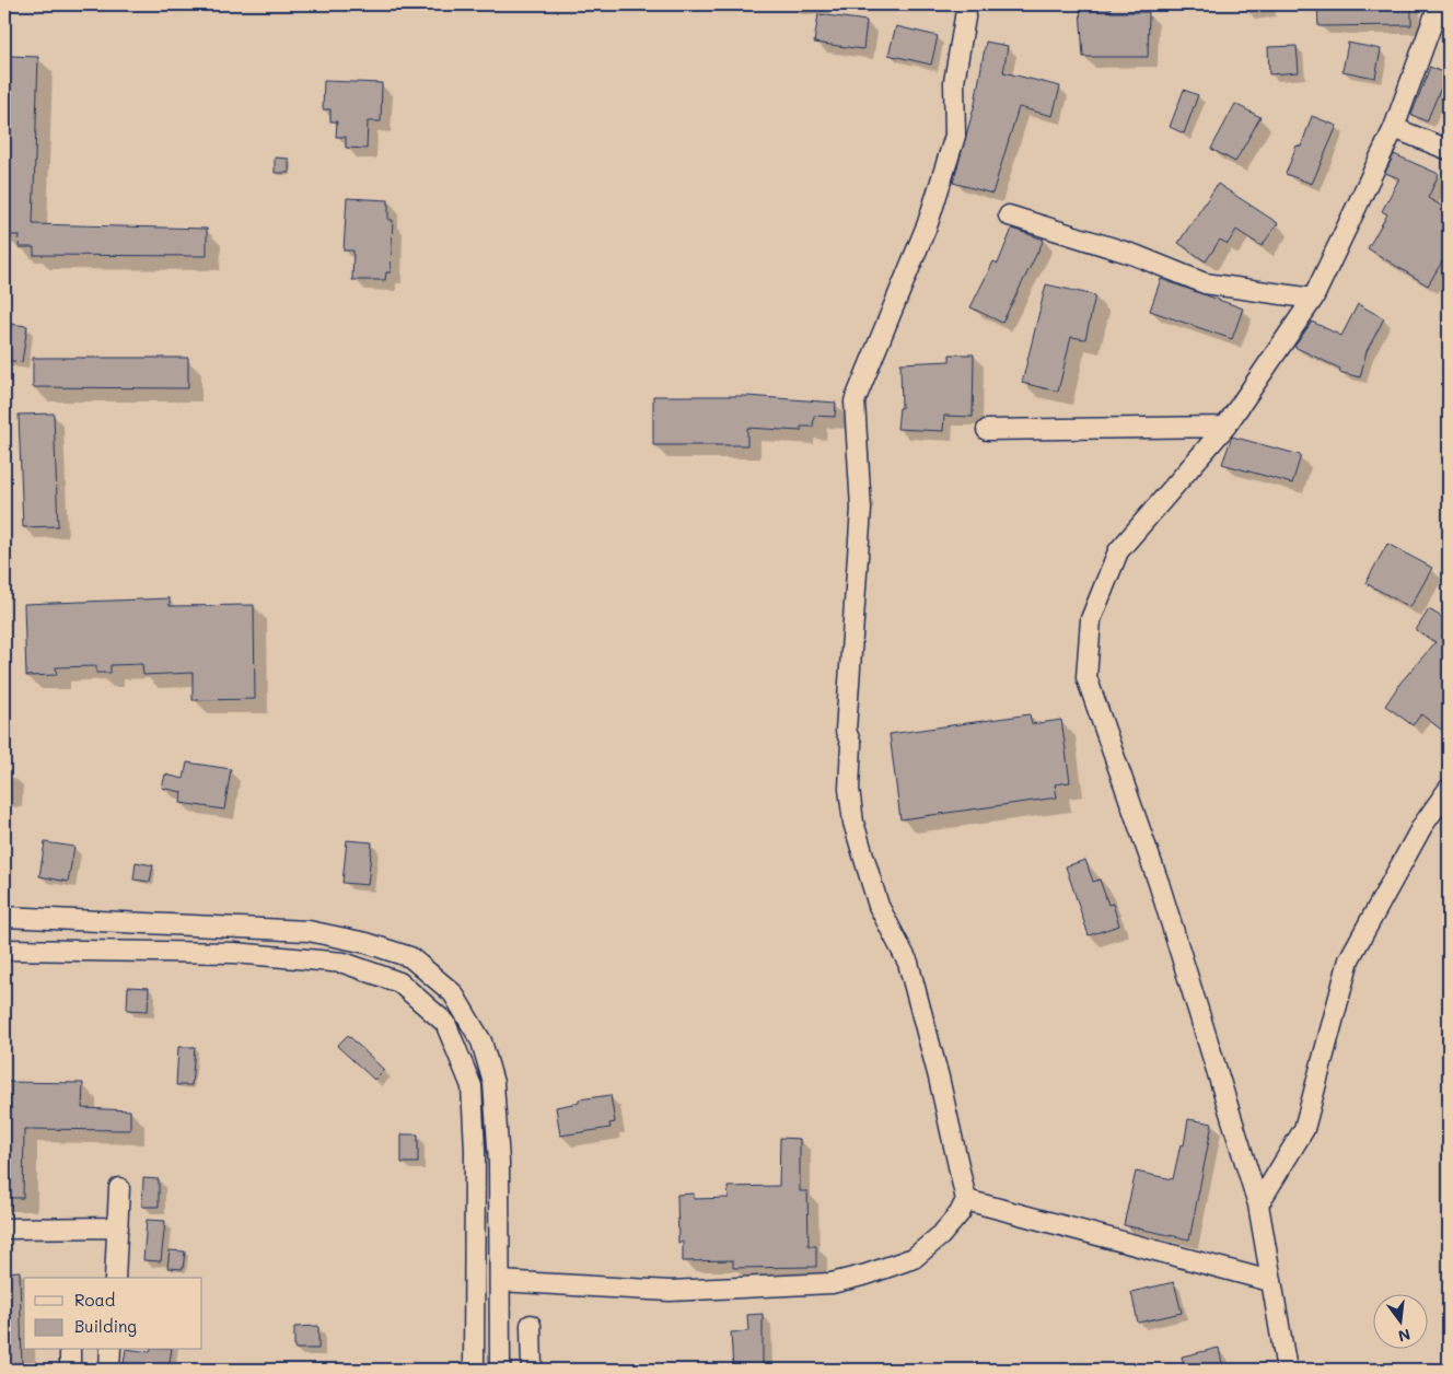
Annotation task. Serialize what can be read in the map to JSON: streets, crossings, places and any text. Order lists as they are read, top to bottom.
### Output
{
  "legend": ["Road", "Building"],
  "north": "bottom"
}
